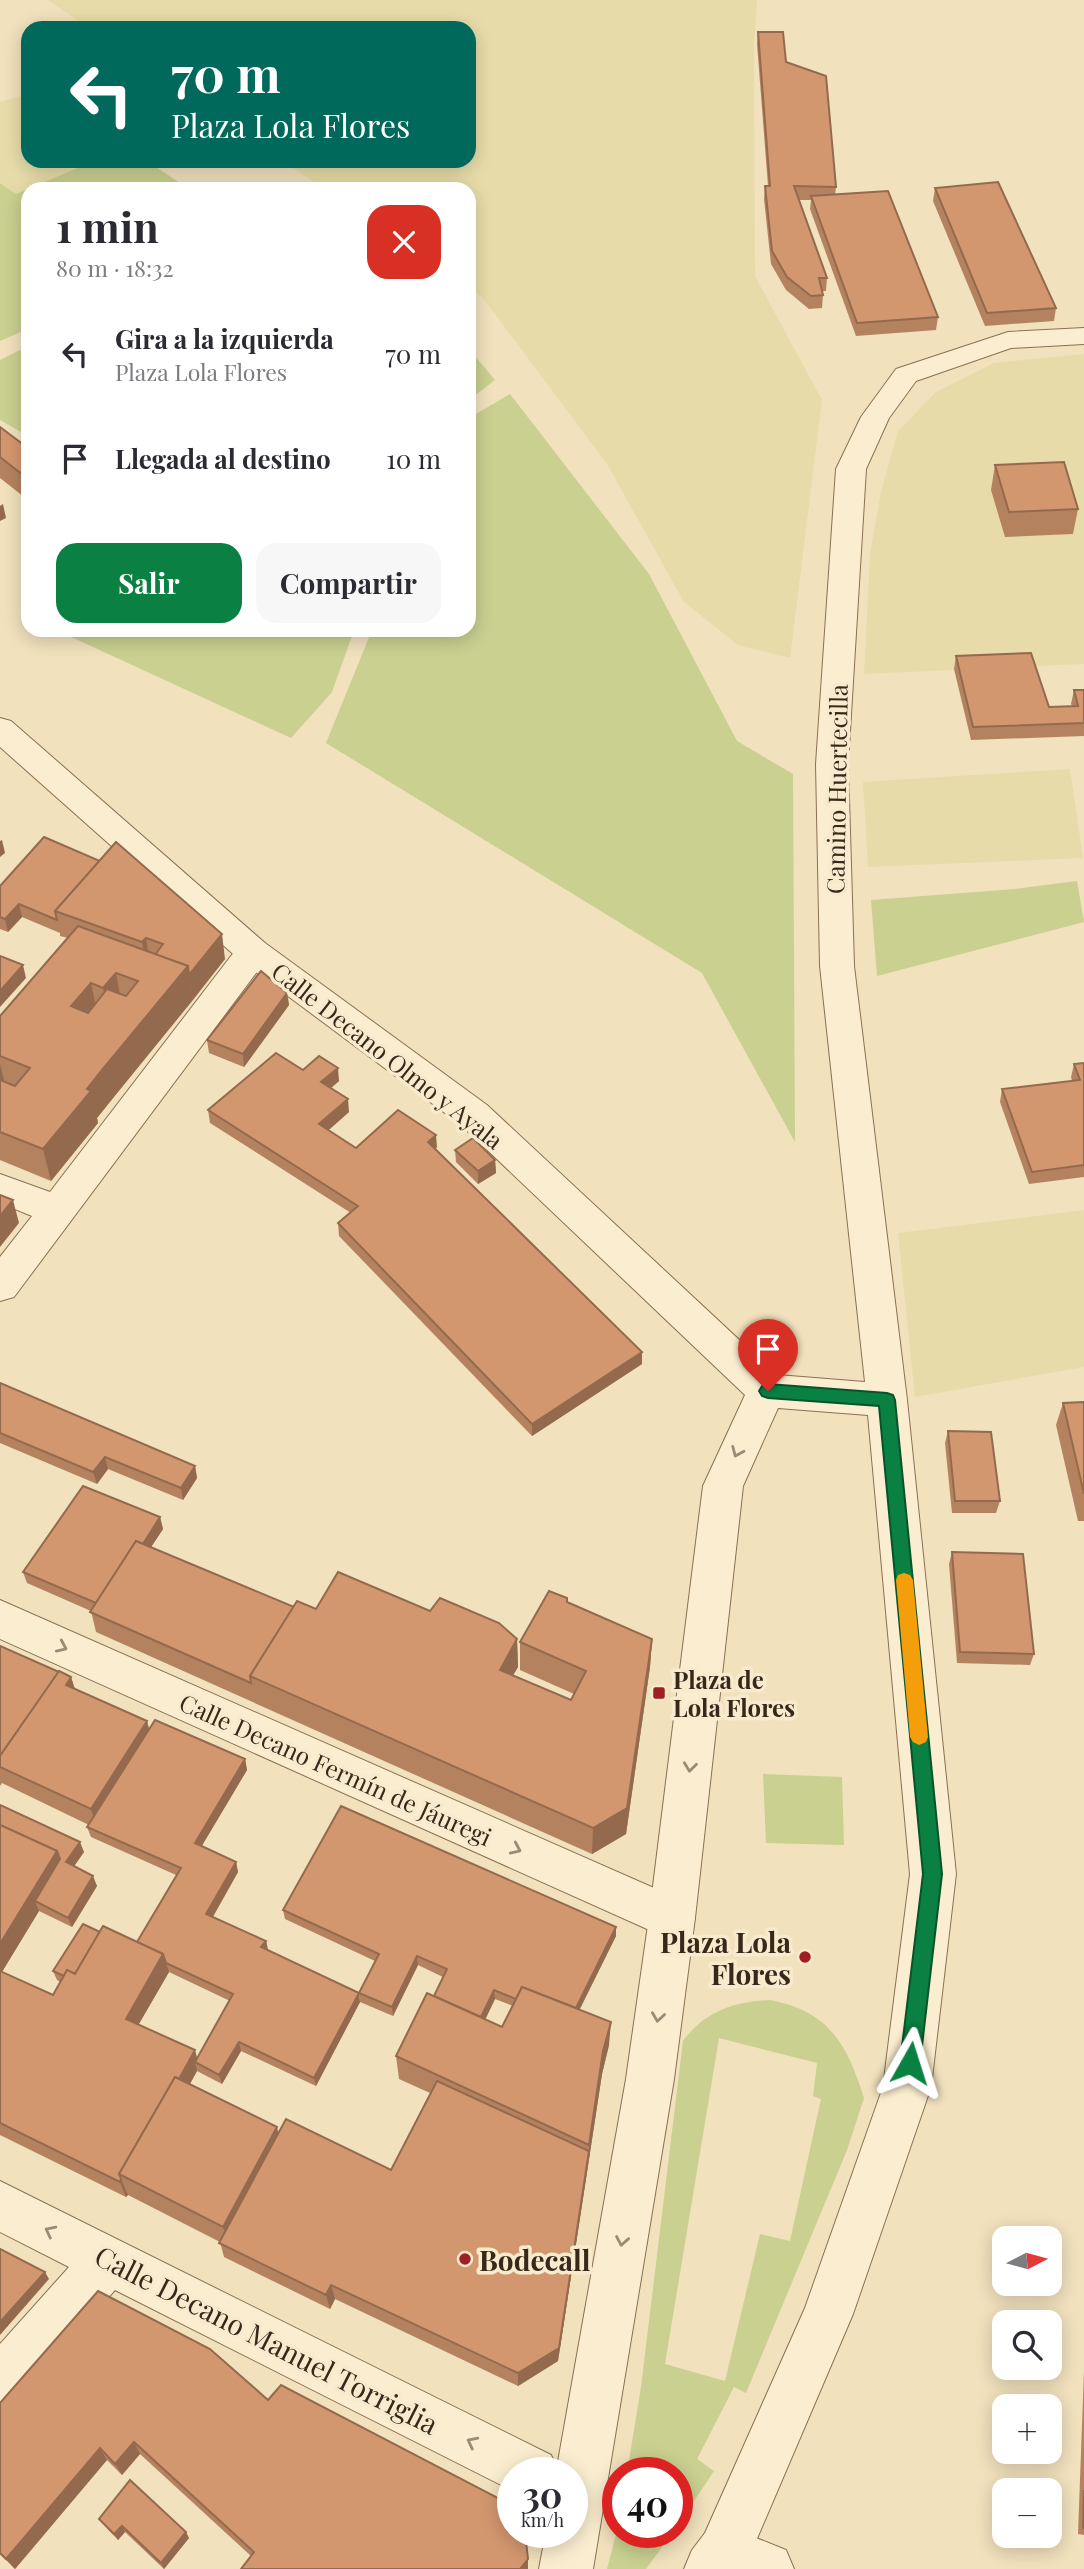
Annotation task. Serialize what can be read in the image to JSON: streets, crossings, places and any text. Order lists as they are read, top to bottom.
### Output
{
  "streets": {
    "street": [
      "Camino Huertecilla",
      "Calle Decano Olmo y Ayala",
      "Calle Decano Fermín de Jáuregi",
      "Calle Decano Manuel Torriglia"
    ]
  },
  "one_way": ["Calle Decano Fermín de Jáuregi", "Calle Decano Manuel Torriglia"],
  "places": {
    "transit": ["Plaza de Lola Flores"],
    "other": ["Plaza Lola Flores", "Bodecall"]
  },
  "north": "right",
  "page": {
    "turn": ["70 m", "Plaza Lola Flores"],
    "heading": ["1 min", "80 m · 18:32"],
    "list": [
      {
        "name": "Gira a la izquierda",
        "note": "Plaza Lola Flores",
        "value": "70 m"
      },
      {
        "name": "Llegada al destino",
        "value": "10 m"
      }
    ],
    "buttons": ["Salir", "Compartir"],
    "map_buttons": ["+", "−"],
    "speed": "30 km/h",
    "limit": "40"
  }
}
